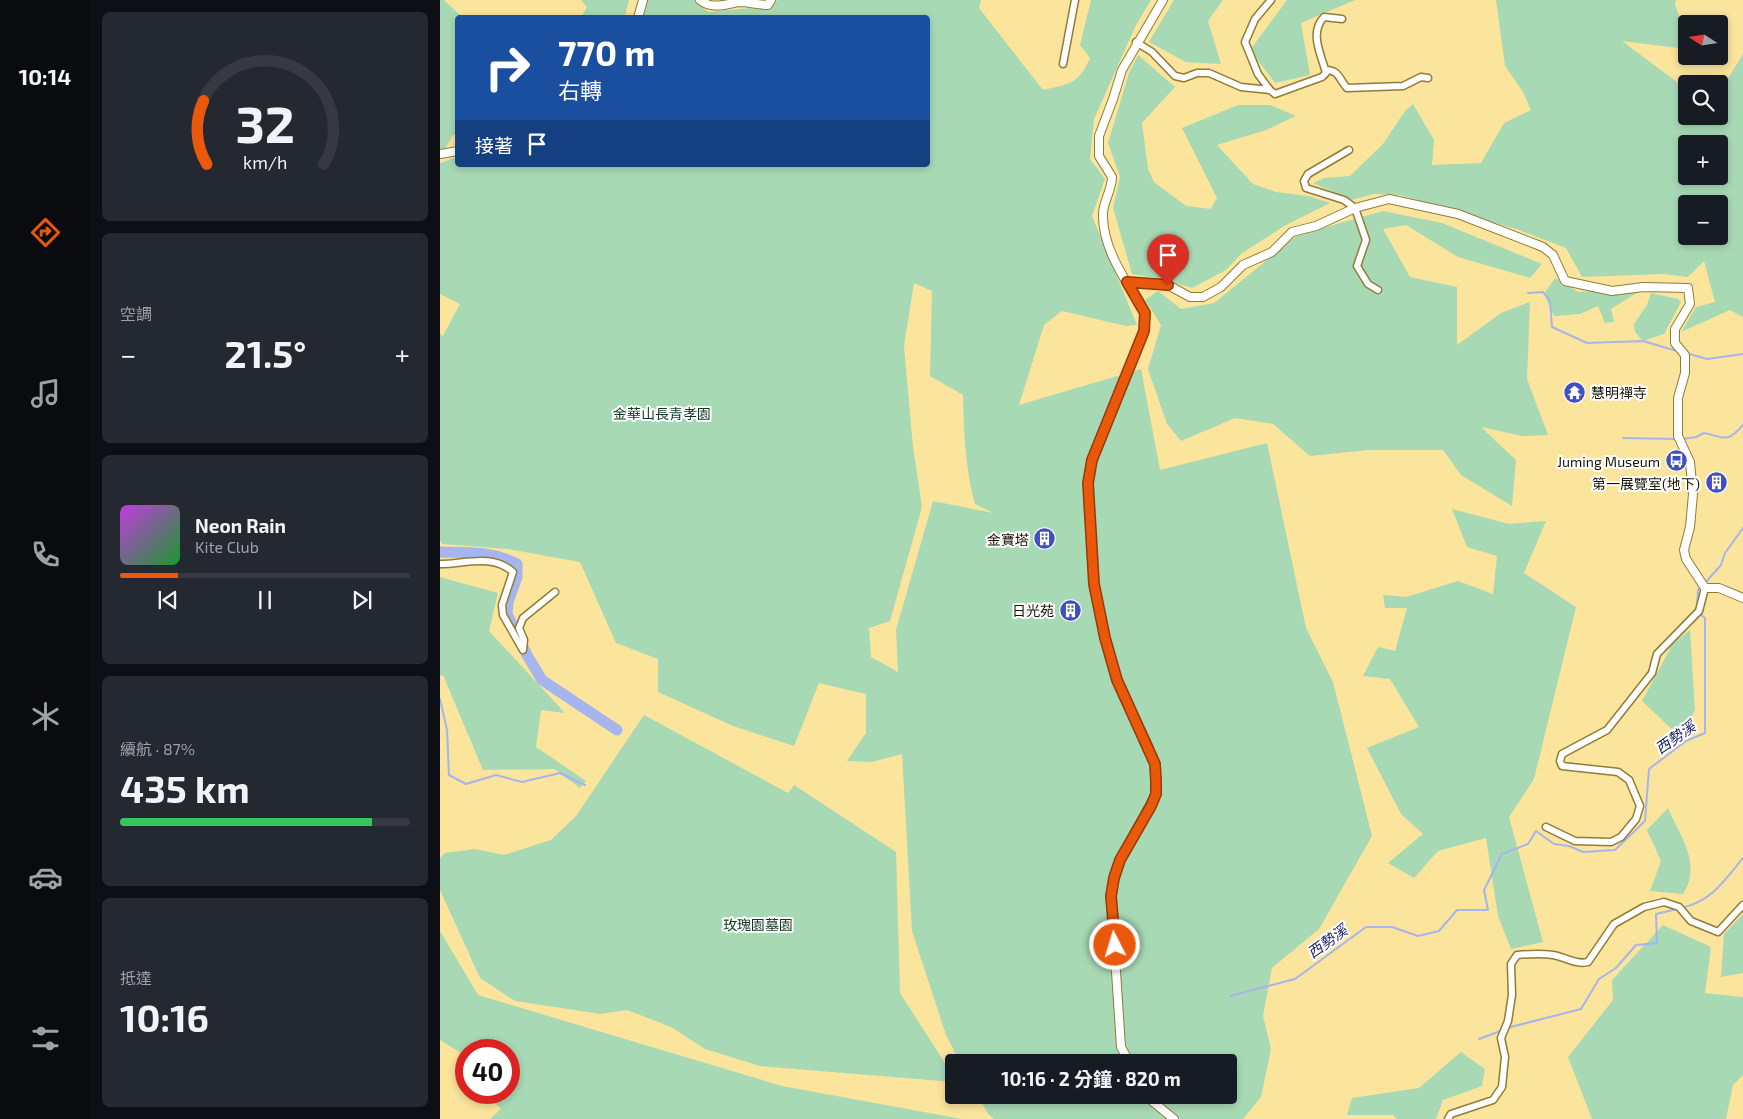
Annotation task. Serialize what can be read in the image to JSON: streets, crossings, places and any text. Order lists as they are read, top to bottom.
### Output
{
  "water": ["西勢溪"],
  "parks": ["金華山長青孝園", "玫瑰園墓園"],
  "places": {
    "temple": ["慧明禪寺"],
    "bus stop": ["Juming Museum"],
    "building": ["第一展覽室(地下)", "金寶塔", "日光苑"]
  },
  "north": "left",
  "page": {
    "tabs": "10:14",
    "map_buttons": ["+", "−"],
    "turn": ["770 m", "右轉"],
    "then": "接著",
    "tile": [
      "空調",
      ["續航 · 87%", "435 km"],
      ["抵達", "10:16"]
    ],
    "heat": ["−", "21.5°", "+"],
    "song": ["Neon Rain", "Kite Club"],
    "limit": "40",
    "trip": "10:16 · 2 分鐘 · 820 m",
    "gauge": ["32", "km/h"]
  }
}
